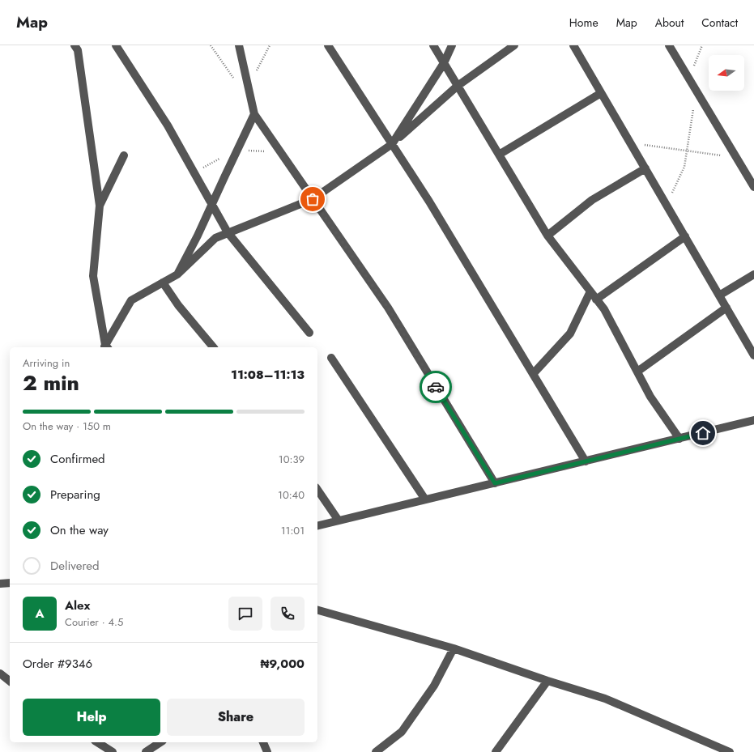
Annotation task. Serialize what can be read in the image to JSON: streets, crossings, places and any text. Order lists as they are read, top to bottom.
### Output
{
  "north": "left",
  "page": {
    "header": "Map",
    "nav": [
      "Home",
      "Map",
      "About",
      "Contact"
    ],
    "heading": ["2 min", "Arriving in", "11:08–11:13"],
    "panel": [
      "Alex",
      "Courier · 4.5",
      "Order #9346",
      "₦9,000"
    ],
    "bar": "On the way · 150 m",
    "list": [
      ["Confirmed", "10:39"],
      ["Preparing", "10:40"],
      ["On the way", "11:01"],
      "Delivered"
    ],
    "round": "A",
    "buttons": ["Help", "Share"]
  }
}
